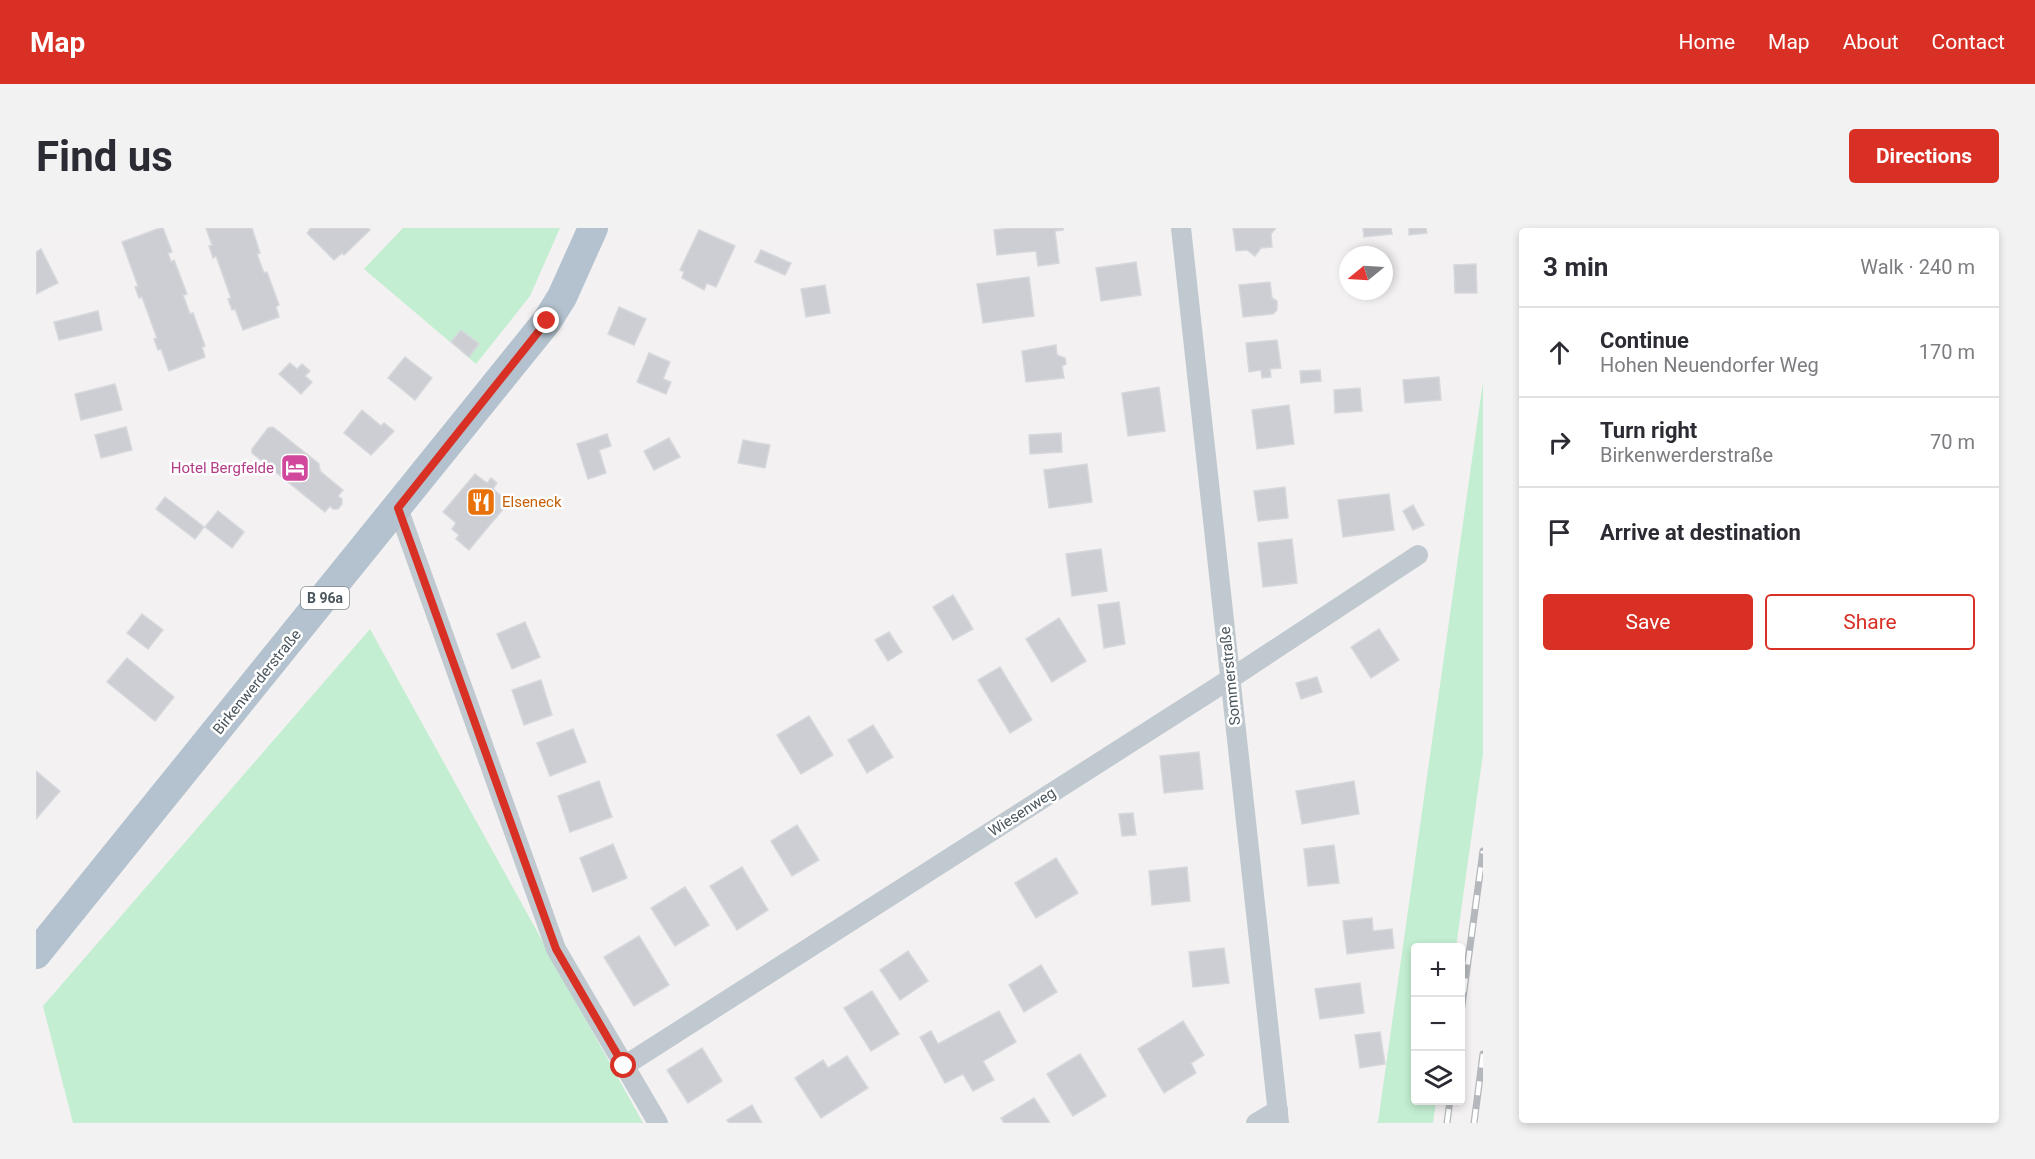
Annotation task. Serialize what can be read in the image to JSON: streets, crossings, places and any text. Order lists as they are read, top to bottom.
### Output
{
  "streets": {
    "main road": ["B 96a", "Birkenwerderstraße"],
    "street": ["Sommerstraße", "Wiesenweg"]
  },
  "crossings": [
    ["Sommerstraße", "Wiesenweg"]
  ],
  "places": {
    "hotel": ["Hotel Bergfelde"],
    "restaurant": ["Elseneck"]
  },
  "north": "left",
  "page": {
    "header": "Map",
    "nav": [
      "Home",
      "Map",
      "About",
      "Contact"
    ],
    "buttons": [
      "Directions",
      ["Save", "Share"]
    ],
    "title": "Find us",
    "heading": ["3 min", "Walk · 240 m"],
    "list": [
      ["Continue", "Hohen Neuendorfer Weg", "170 m"],
      ["Turn right", "Birkenwerderstraße", "70 m"],
      "Arrive at destination"
    ],
    "map_buttons": ["+", "−"]
  }
}
